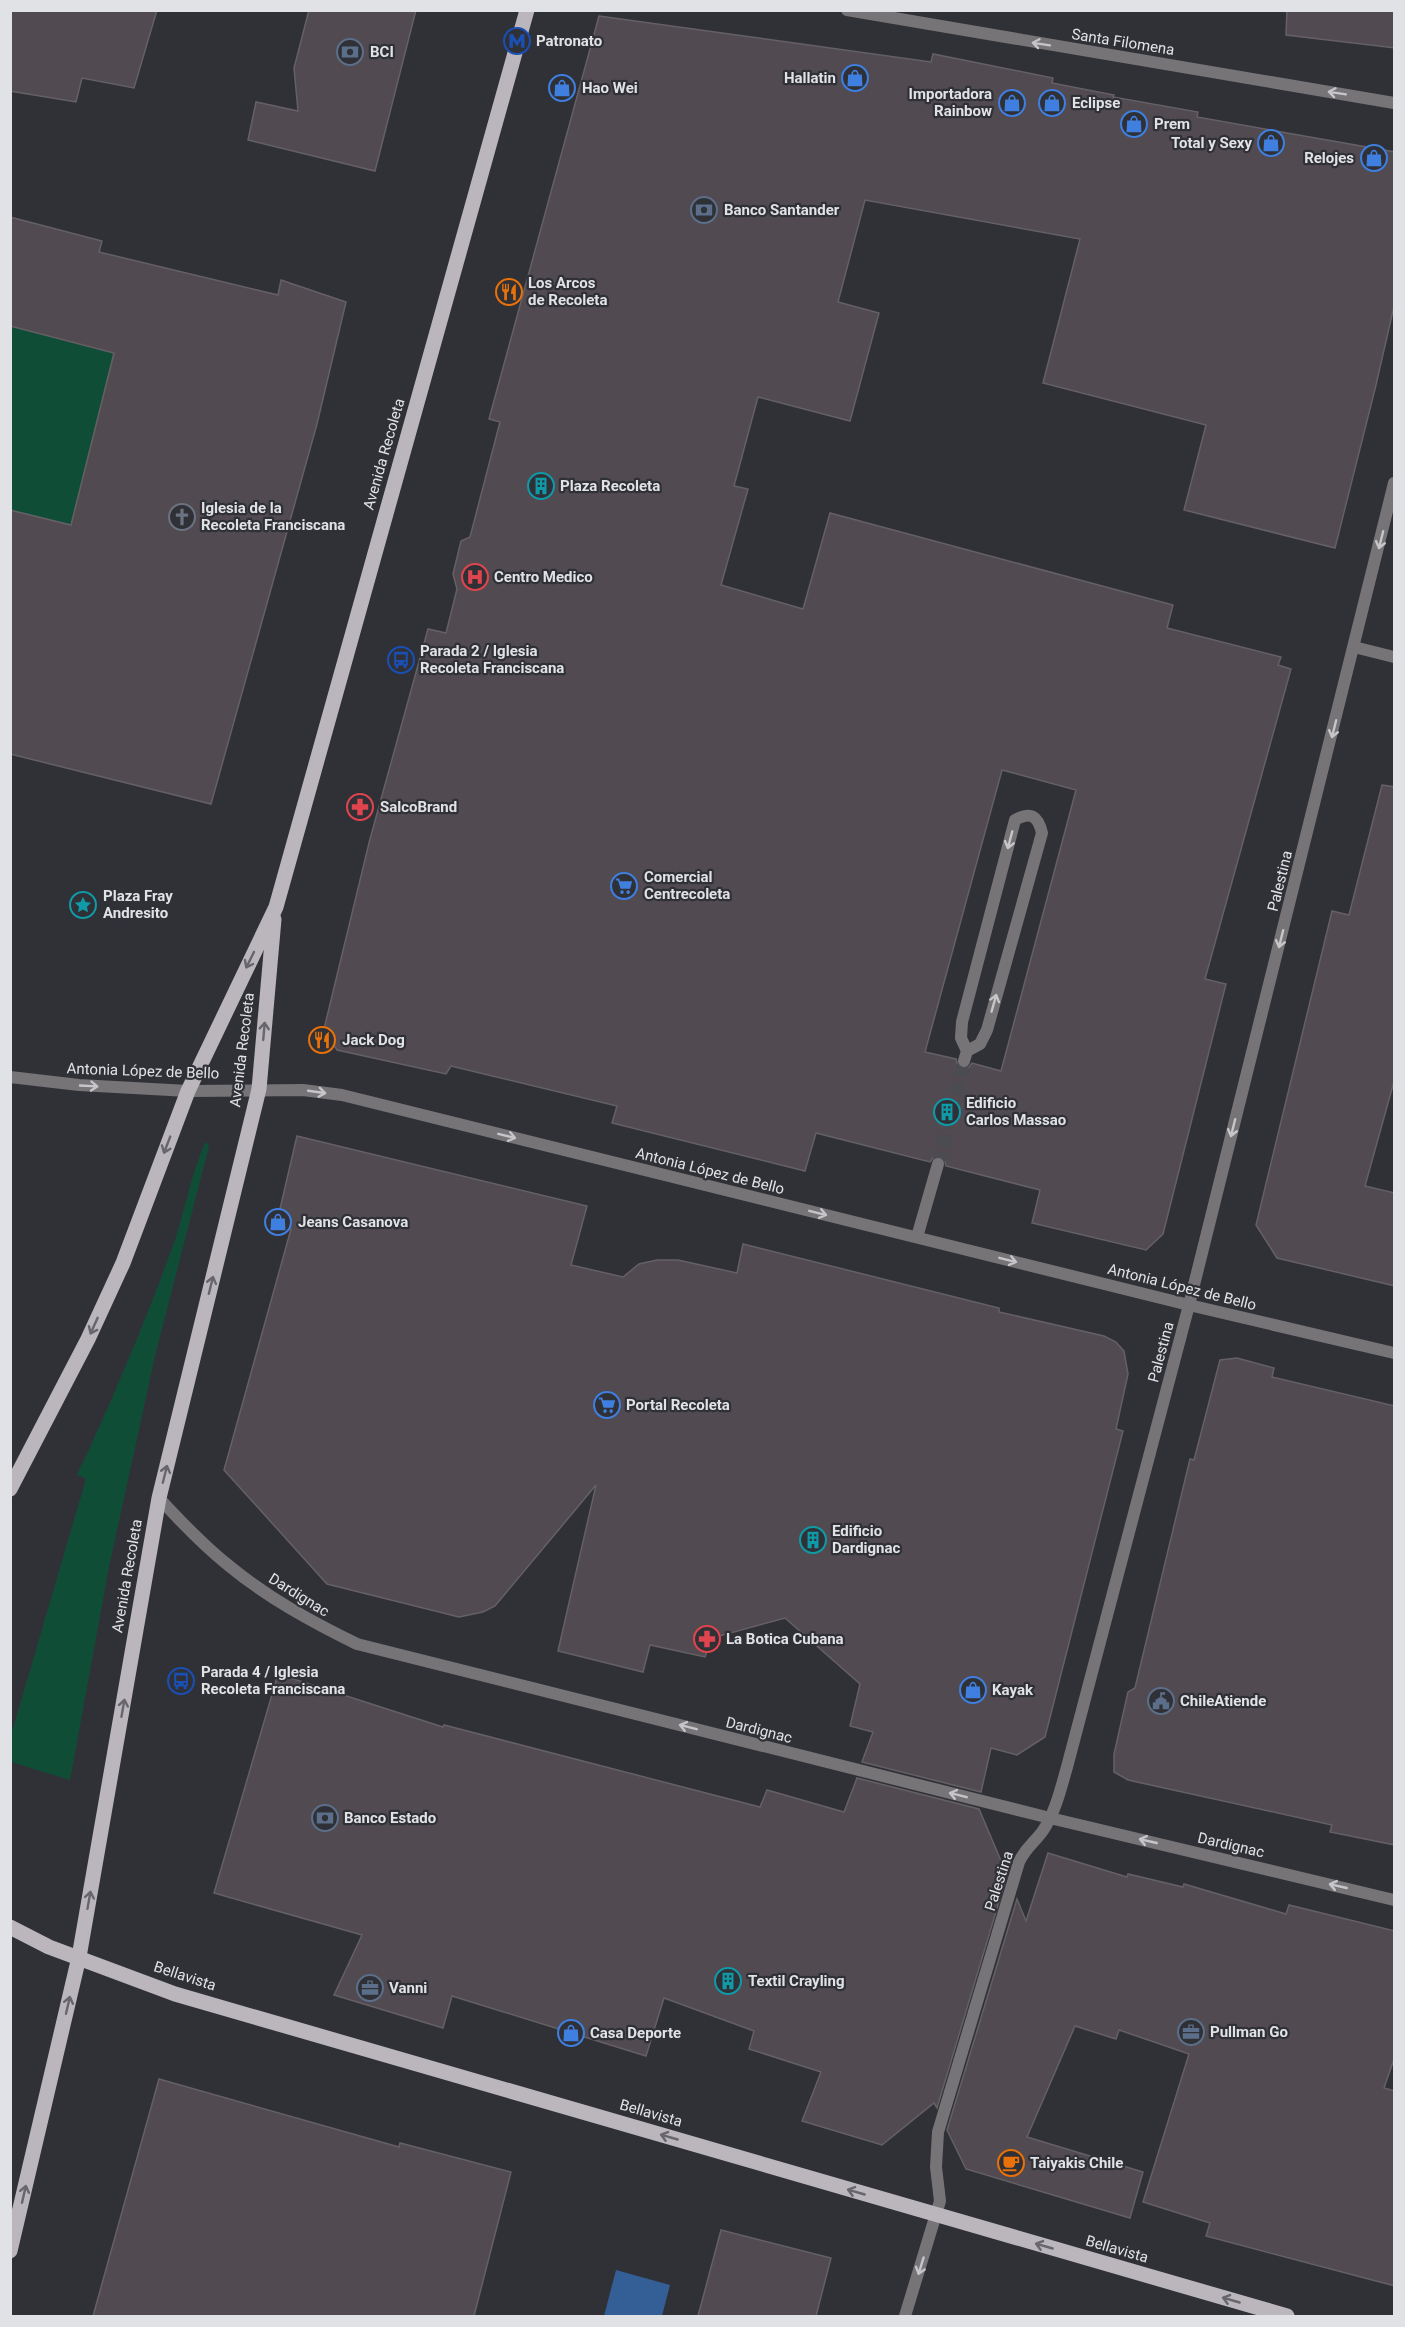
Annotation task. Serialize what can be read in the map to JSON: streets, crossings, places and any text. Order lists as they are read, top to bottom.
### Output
{
  "streets": {
    "main road": ["Avenida Recoleta", "Bellavista"],
    "street": [
      "Santa Filomena",
      "Palestina",
      "Antonia López de Bello",
      "Dardignac"
    ]
  },
  "crossings": [
    ["Avenida Recoleta", "Antonia López de Bello"],
    ["Avenida Recoleta", "Dardignac"],
    ["Avenida Recoleta", "Bellavista"],
    ["Palestina", "Antonia López de Bello"],
    ["Palestina", "Dardignac"],
    ["Palestina", "Bellavista"]
  ],
  "one_way": [
    "Santa Filomena",
    "Palestina",
    "Antonia López de Bello",
    "Dardignac",
    "Bellavista"
  ],
  "places": {
    "metro station": ["Patronato"],
    "bank": ["BCI", "Banco Santander", "Banco Estado"],
    "shop": [
      "Hallatin",
      "Hao Wei",
      "Importadora Rainbow",
      "Eclipse",
      "Prem",
      "Total y Sexy",
      "Relojes",
      "Jeans Casanova",
      "Kayak",
      "Casa Deporte"
    ],
    "restaurant": ["Los Arcos de Recoleta", "Jack Dog"],
    "building": [
      "Plaza Recoleta",
      "Edificio Carlos Massao",
      "Edificio Dardignac",
      "Textil Crayling"
    ],
    "church": ["Iglesia de la Recoleta Franciscana"],
    "hospital": ["Centro Medico"],
    "bus stop": ["Parada 2 / Iglesia Recoleta Franciscana", "Parada 4 / Iglesia Recoleta Franciscana"],
    "pharmacy": ["SalcoBrand", "La Botica Cubana"],
    "supermarket": ["Comercial Centrecoleta", "Portal Recoleta"],
    "place": ["Plaza Fray Andresito"],
    "public building": ["ChileAtiende"],
    "office": ["Vanni", "Pullman Go"],
    "cafe": ["Taiyakis Chile"]
  }
}
